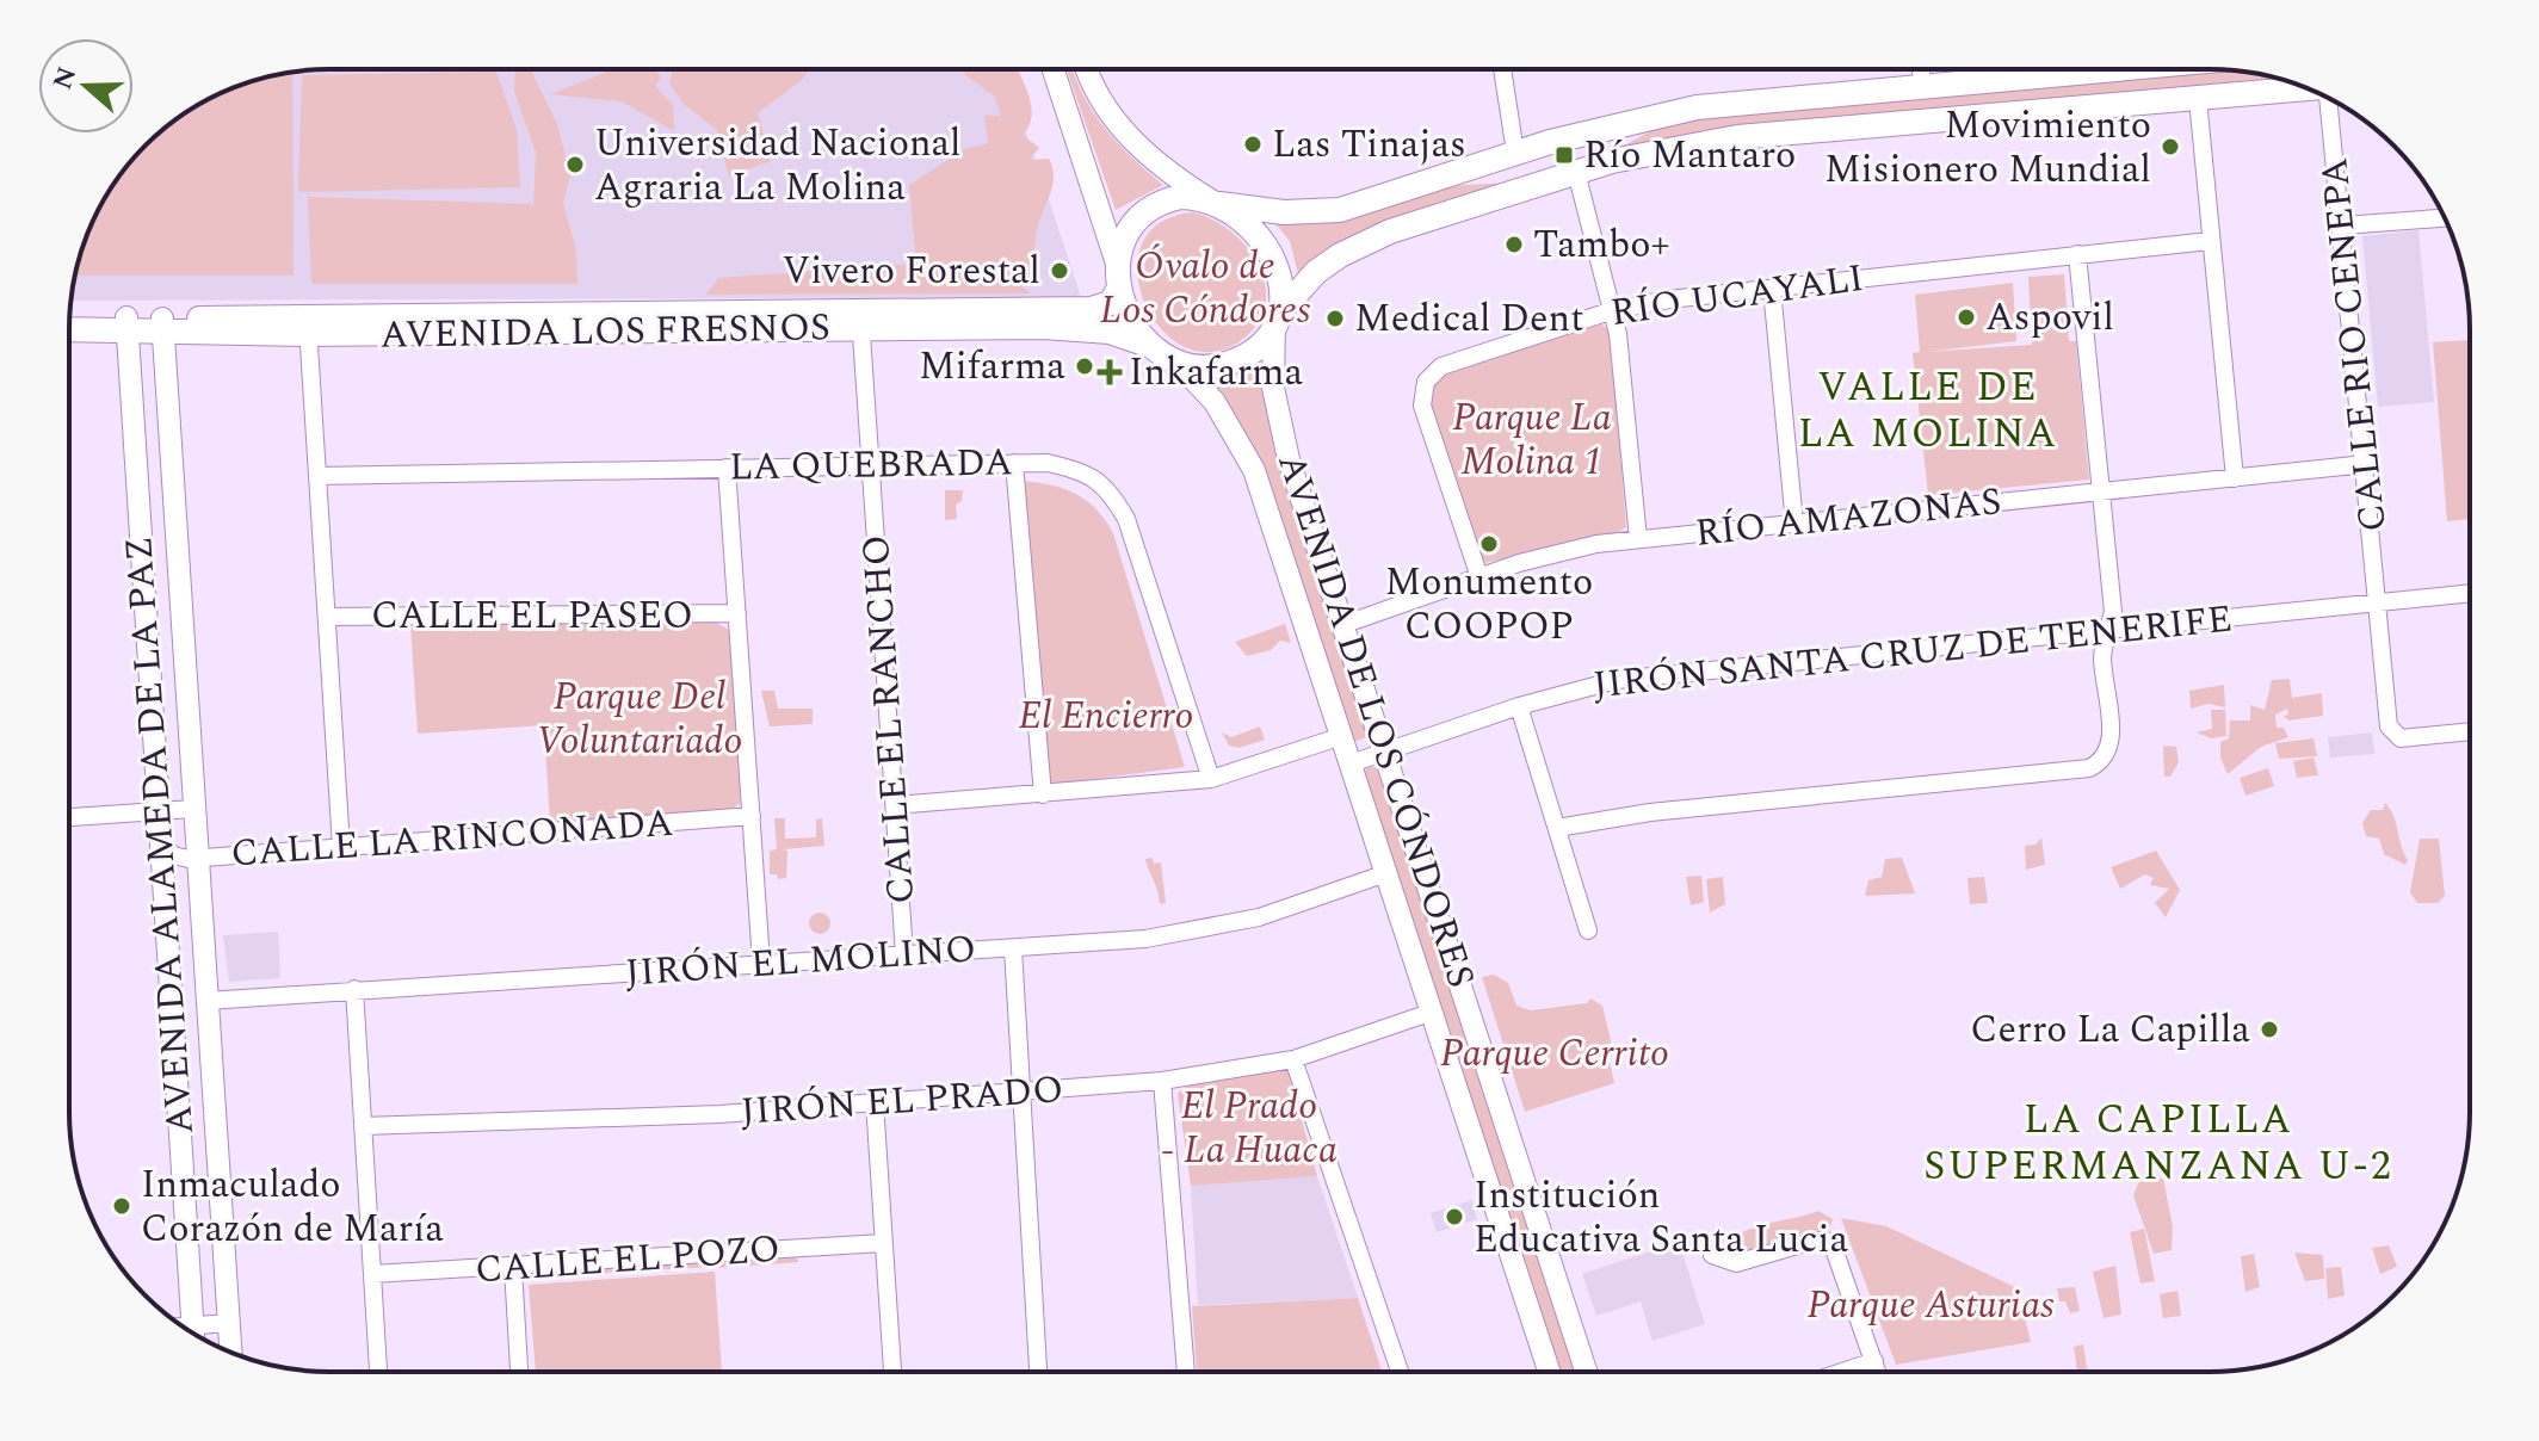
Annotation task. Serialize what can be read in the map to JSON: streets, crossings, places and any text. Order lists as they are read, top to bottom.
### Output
{
  "streets": {
    "main road": ["AVENIDA LOS FRESNOS"],
    "street": [
      "RÍO UCAYALI",
      "CALLE RIO CENEPA",
      "LA QUEBRADA",
      "RÍO AMAZONAS",
      "CALLE EL PASEO",
      "JIRÓN SANTA CRUZ DE TENERIFE",
      "CALLE EL RANCHO",
      "AVENIDA DE LOS CÓNDORES",
      "AVENIDA ALAMEDA DE LA PAZ",
      "CALLE LA RINCONADA",
      "JIRÓN EL MOLINO",
      "JIRÓN EL PRADO",
      "CALLE EL POZO"
    ]
  },
  "crossings": [
    ["RÍO UCAYALI", "RÍO AMAZONAS"],
    ["AVENIDA LOS FRESNOS", "CALLE EL RANCHO"],
    ["AVENIDA LOS FRESNOS", "AVENIDA DE LOS CÓNDORES"],
    ["AVENIDA LOS FRESNOS", "AVENIDA ALAMEDA DE LA PAZ"],
    ["CALLE RIO CENEPA", "RÍO AMAZONAS"],
    ["CALLE RIO CENEPA", "JIRÓN SANTA CRUZ DE TENERIFE"],
    ["LA QUEBRADA", "CALLE EL RANCHO"],
    ["RÍO AMAZONAS", "AVENIDA DE LOS CÓNDORES"],
    ["JIRÓN SANTA CRUZ DE TENERIFE", "AVENIDA DE LOS CÓNDORES"],
    ["CALLE EL RANCHO", "JIRÓN EL MOLINO"],
    ["AVENIDA DE LOS CÓNDORES", "JIRÓN EL MOLINO"],
    ["AVENIDA DE LOS CÓNDORES", "JIRÓN EL PRADO"],
    ["AVENIDA ALAMEDA DE LA PAZ", "CALLE LA RINCONADA"],
    ["AVENIDA ALAMEDA DE LA PAZ", "JIRÓN EL MOLINO"]
  ],
  "districts": ["VALLE DE LA MOLINA", "LA CAPILLA SUPERMANZANA U-2"],
  "parks": [
    "Óvalo de Los Cóndores",
    "Parque La Molina 1",
    "Parque Del Voluntariado",
    "El Encierro",
    "Parque Cerrito",
    "El Prado - La Huaca",
    "Parque Asturias"
  ],
  "places": {
    "other": [
      "Las Tinajas",
      "Movimiento Misionero Mundial",
      "Universidad Nacional Agraria La Molina",
      "Tambo+",
      "Vivero Forestal",
      "Aspovil",
      "Medical Dent",
      "Mifarma",
      "Monumento COOPOP",
      "Cerro La Capilla",
      "Inmaculado Corazón de María",
      "Institución Educativa Santa Lucia"
    ],
    "transit": ["Río Mantaro"],
    "health": ["Inkafarma"]
  },
  "north": "left"
}
